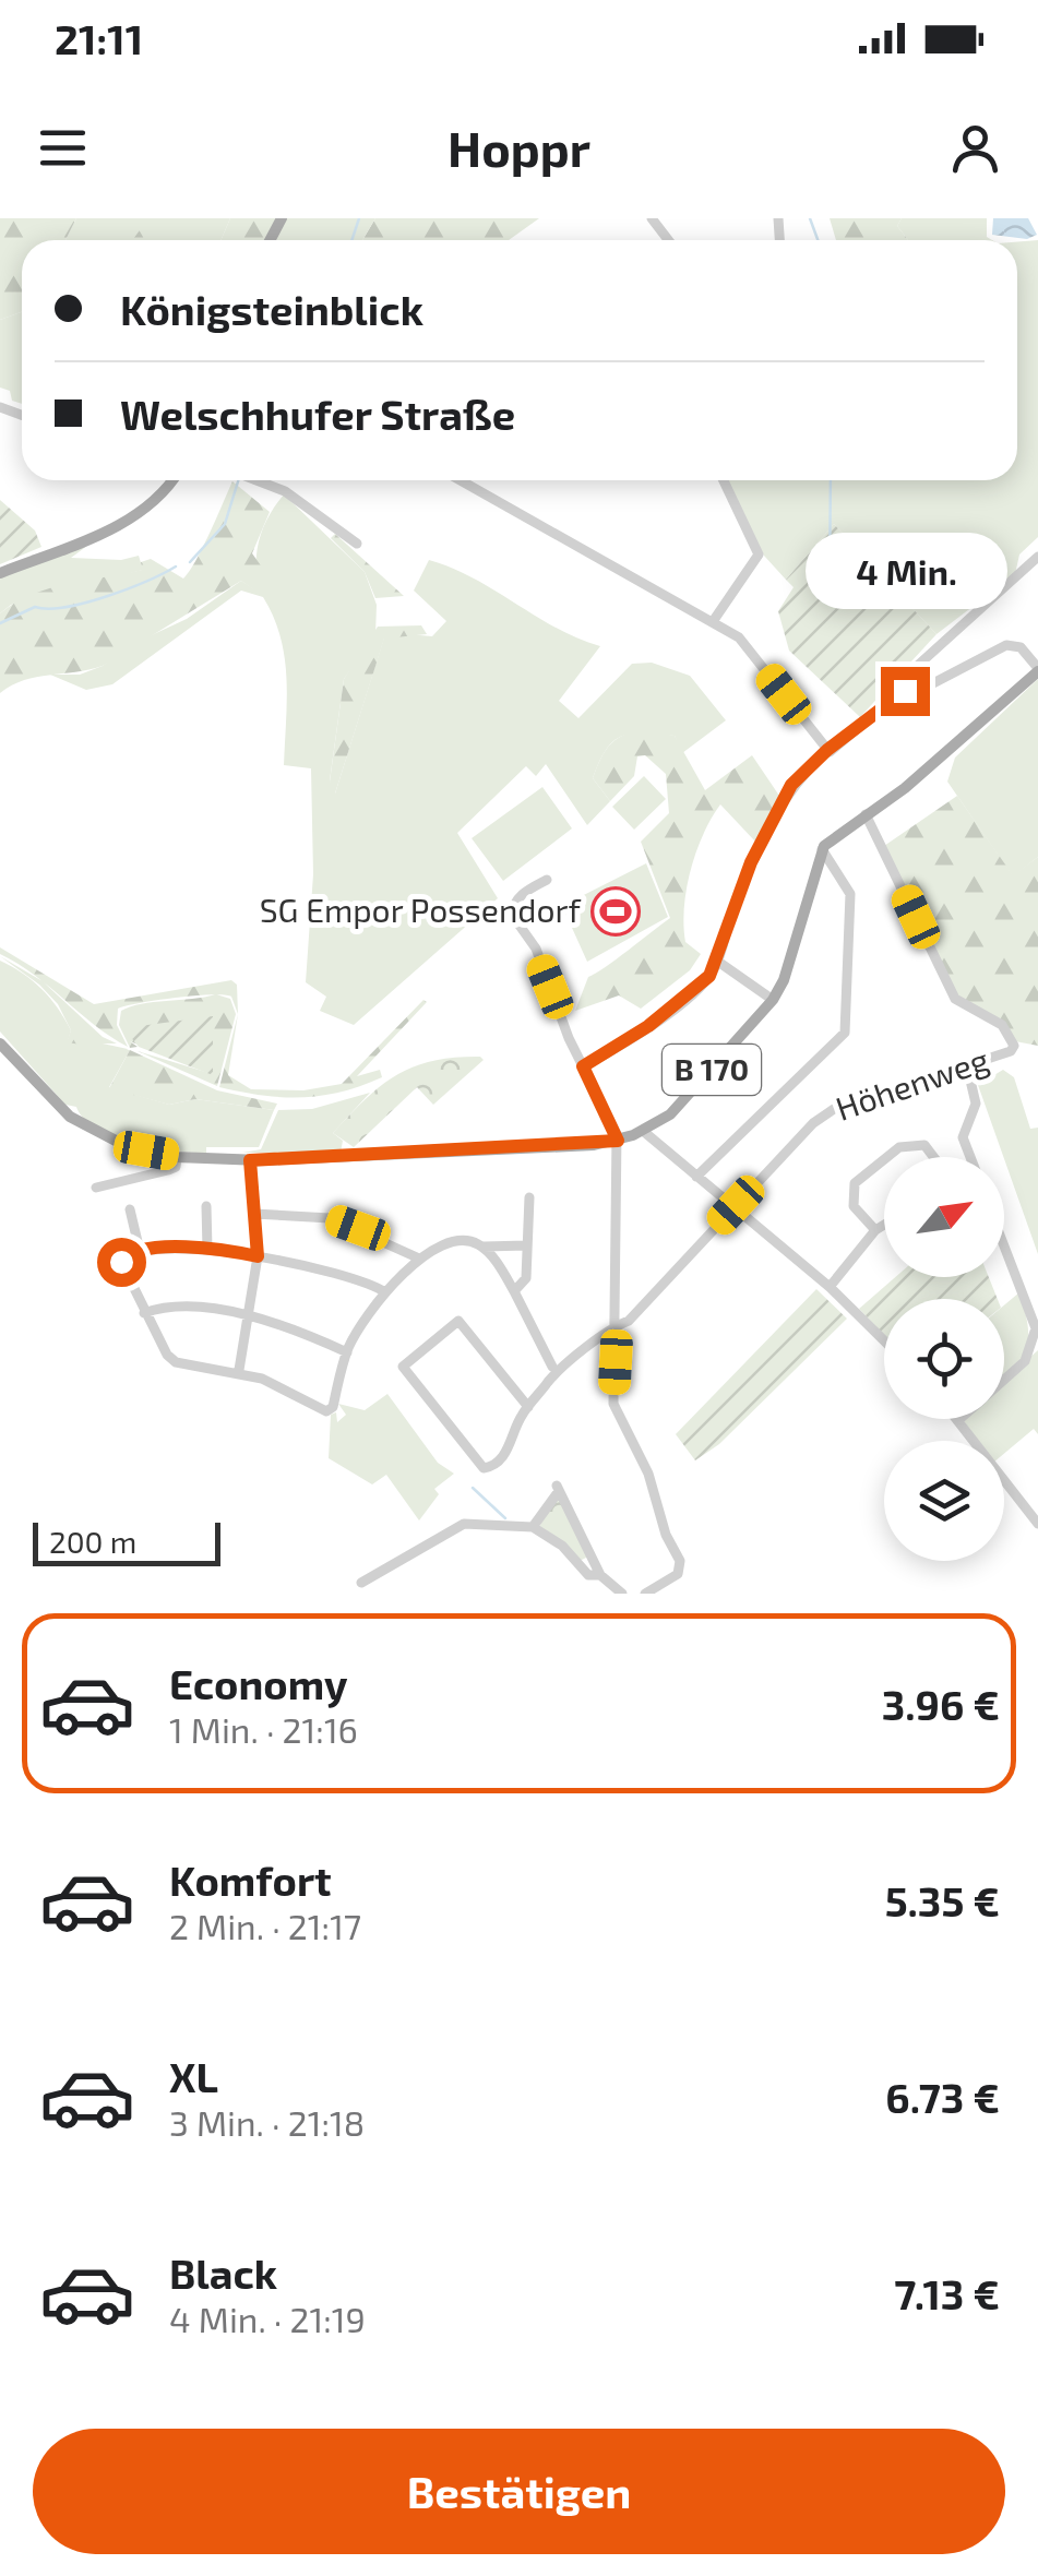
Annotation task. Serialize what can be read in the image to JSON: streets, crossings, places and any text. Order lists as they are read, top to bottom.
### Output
{
  "streets": {
    "main road": ["B 170"],
    "street": ["Höhenweg"]
  },
  "places": {
    "sports": ["SG Empor Possendorf"]
  },
  "scale_bar": "200 m",
  "north": "top right",
  "page": {
    "status": "21:11",
    "header": "Hoppr",
    "banner": ["Königsteinblick", "Welschhufer Straße"],
    "bubble": "4 Min.",
    "scale": "200 m",
    "list": [
      {
        "name": "Economy",
        "note": "1 Min. · 21:16",
        "value": "3.96 €"
      },
      {
        "name": "Komfort",
        "note": "2 Min. · 21:17",
        "value": "5.35 €"
      },
      {
        "name": "XL",
        "note": "3 Min. · 21:18",
        "value": "6.73 €"
      },
      {
        "name": "Black",
        "note": "4 Min. · 21:19",
        "value": "7.13 €"
      }
    ],
    "buttons": "Bestätigen"
  }
}
